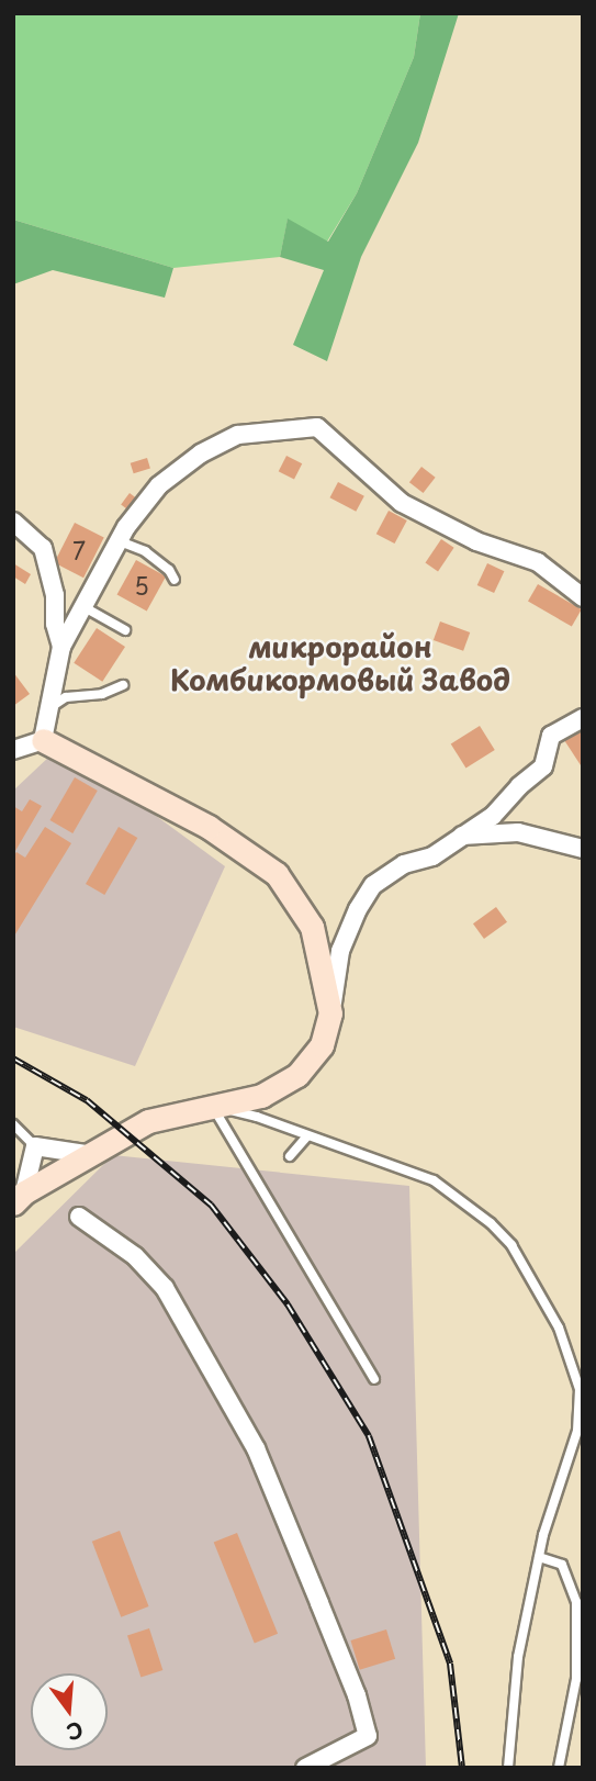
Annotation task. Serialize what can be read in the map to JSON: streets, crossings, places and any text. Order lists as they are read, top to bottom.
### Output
{
  "districts": ["микрорайон Комбикормовый Завод"],
  "house_numbers": ["7", "5"],
  "north": "bottom"
}
